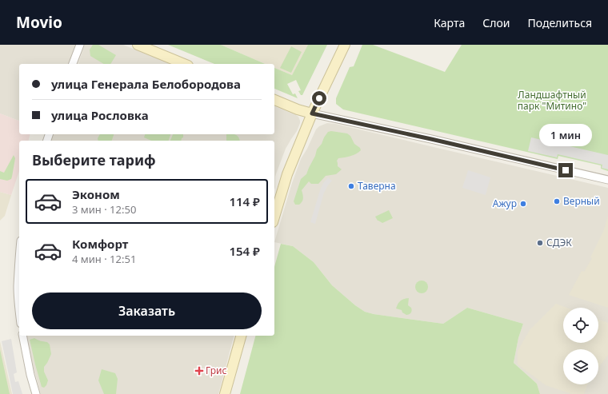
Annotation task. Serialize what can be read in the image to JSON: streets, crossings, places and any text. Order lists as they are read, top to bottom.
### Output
{
  "parks": ["Ландшафтный парк \"Митино\""],
  "places": {
    "other": [
      "Таверна",
      "Верный",
      "Ажур",
      "СДЭК"
    ],
    "health": ["Грис"]
  },
  "page": {
    "header": "Movio",
    "nav": ["Карта", "Слои", "Поделиться"],
    "banner": ["улица Генерала Белобородова", "улица Рословка"],
    "bubble": "1 мин",
    "heading": "Выберите тариф",
    "list": [
      {
        "name": "Эконом",
        "note": "3 мин · 12:50",
        "value": "114 ₽"
      },
      {
        "name": "Комфорт",
        "note": "4 мин · 12:51",
        "value": "154 ₽"
      }
    ],
    "buttons": "Заказать"
  }
}
